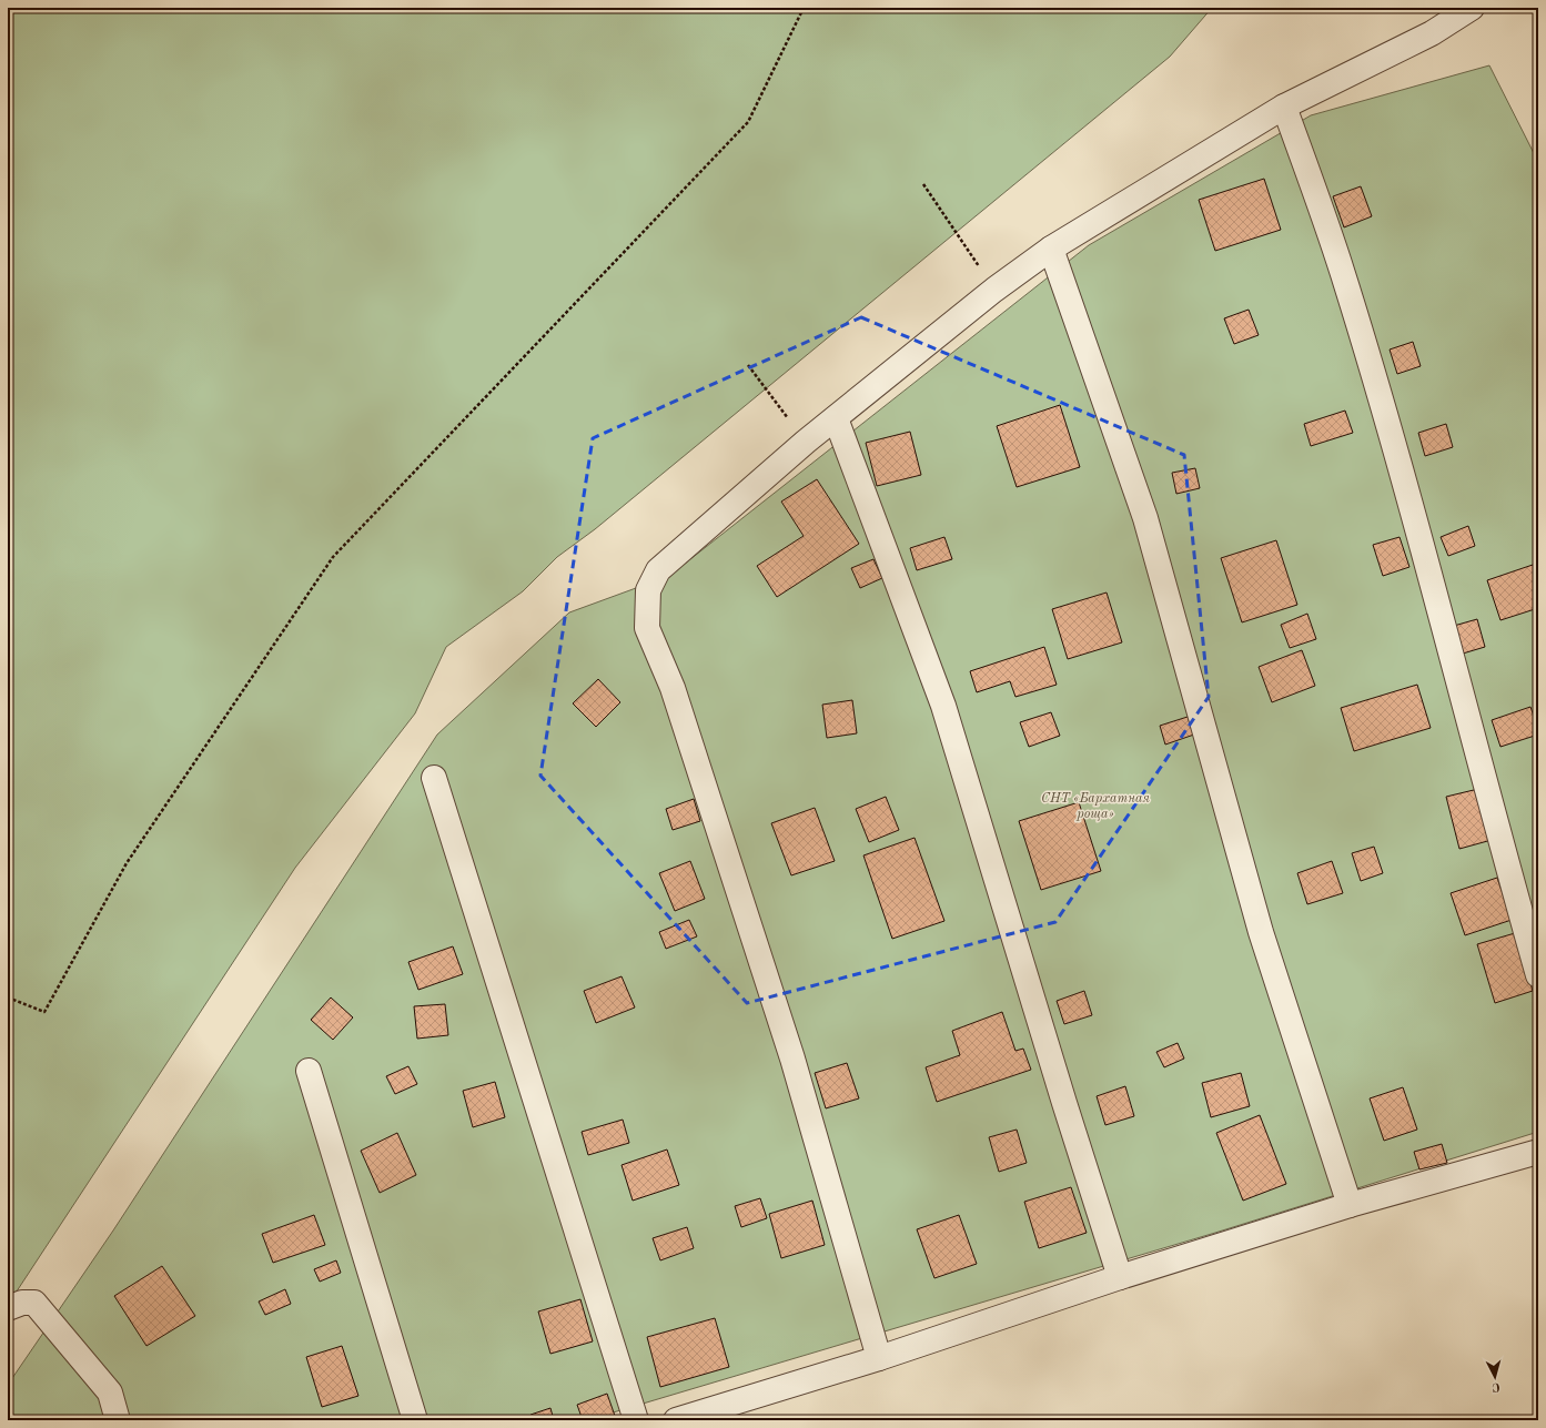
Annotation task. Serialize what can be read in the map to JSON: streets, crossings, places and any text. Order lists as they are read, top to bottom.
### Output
{
  "parks": ["СНТ «Бархатная роща»"],
  "north": "bottom"
}
